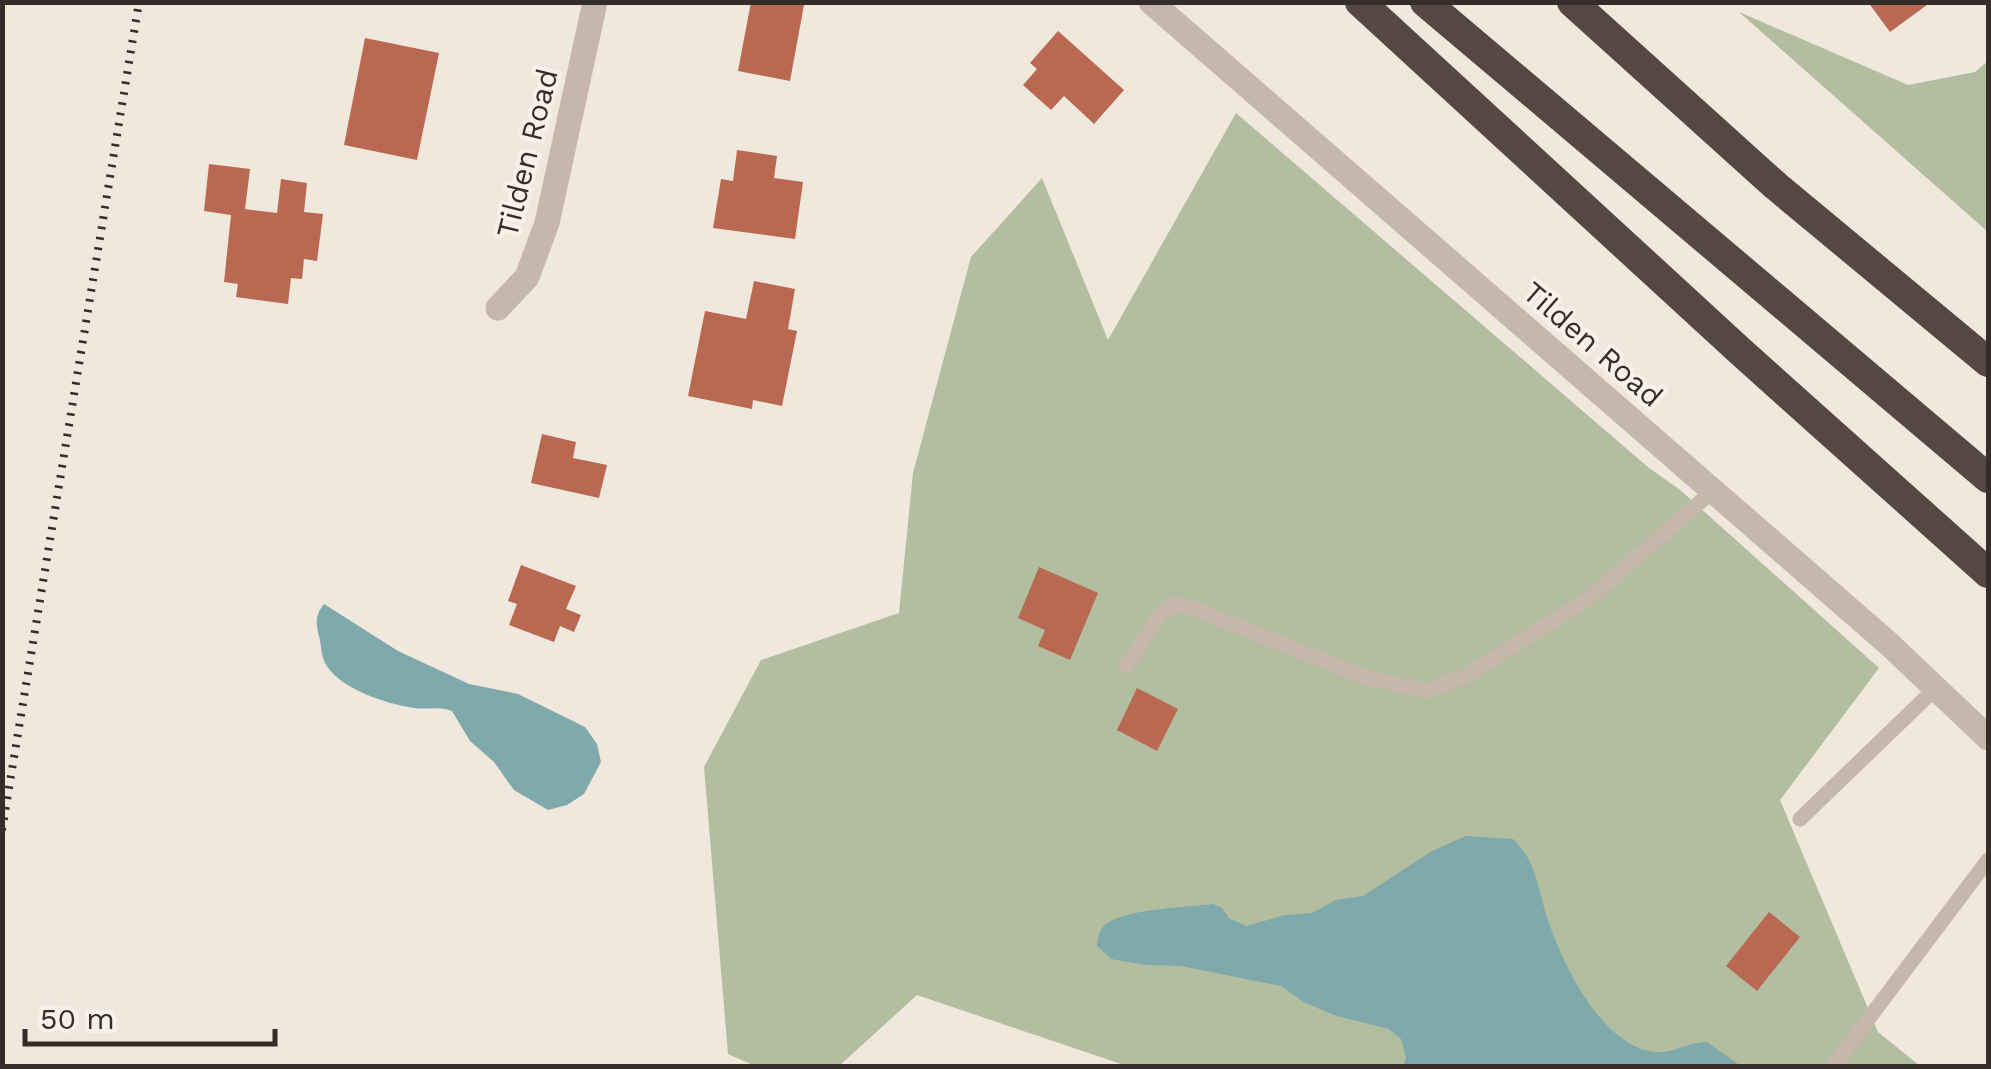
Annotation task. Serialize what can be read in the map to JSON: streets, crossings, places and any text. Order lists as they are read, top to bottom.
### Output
{
  "streets": {
    "street": ["Tilden Road"]
  },
  "scale_bar": "50 m"
}
